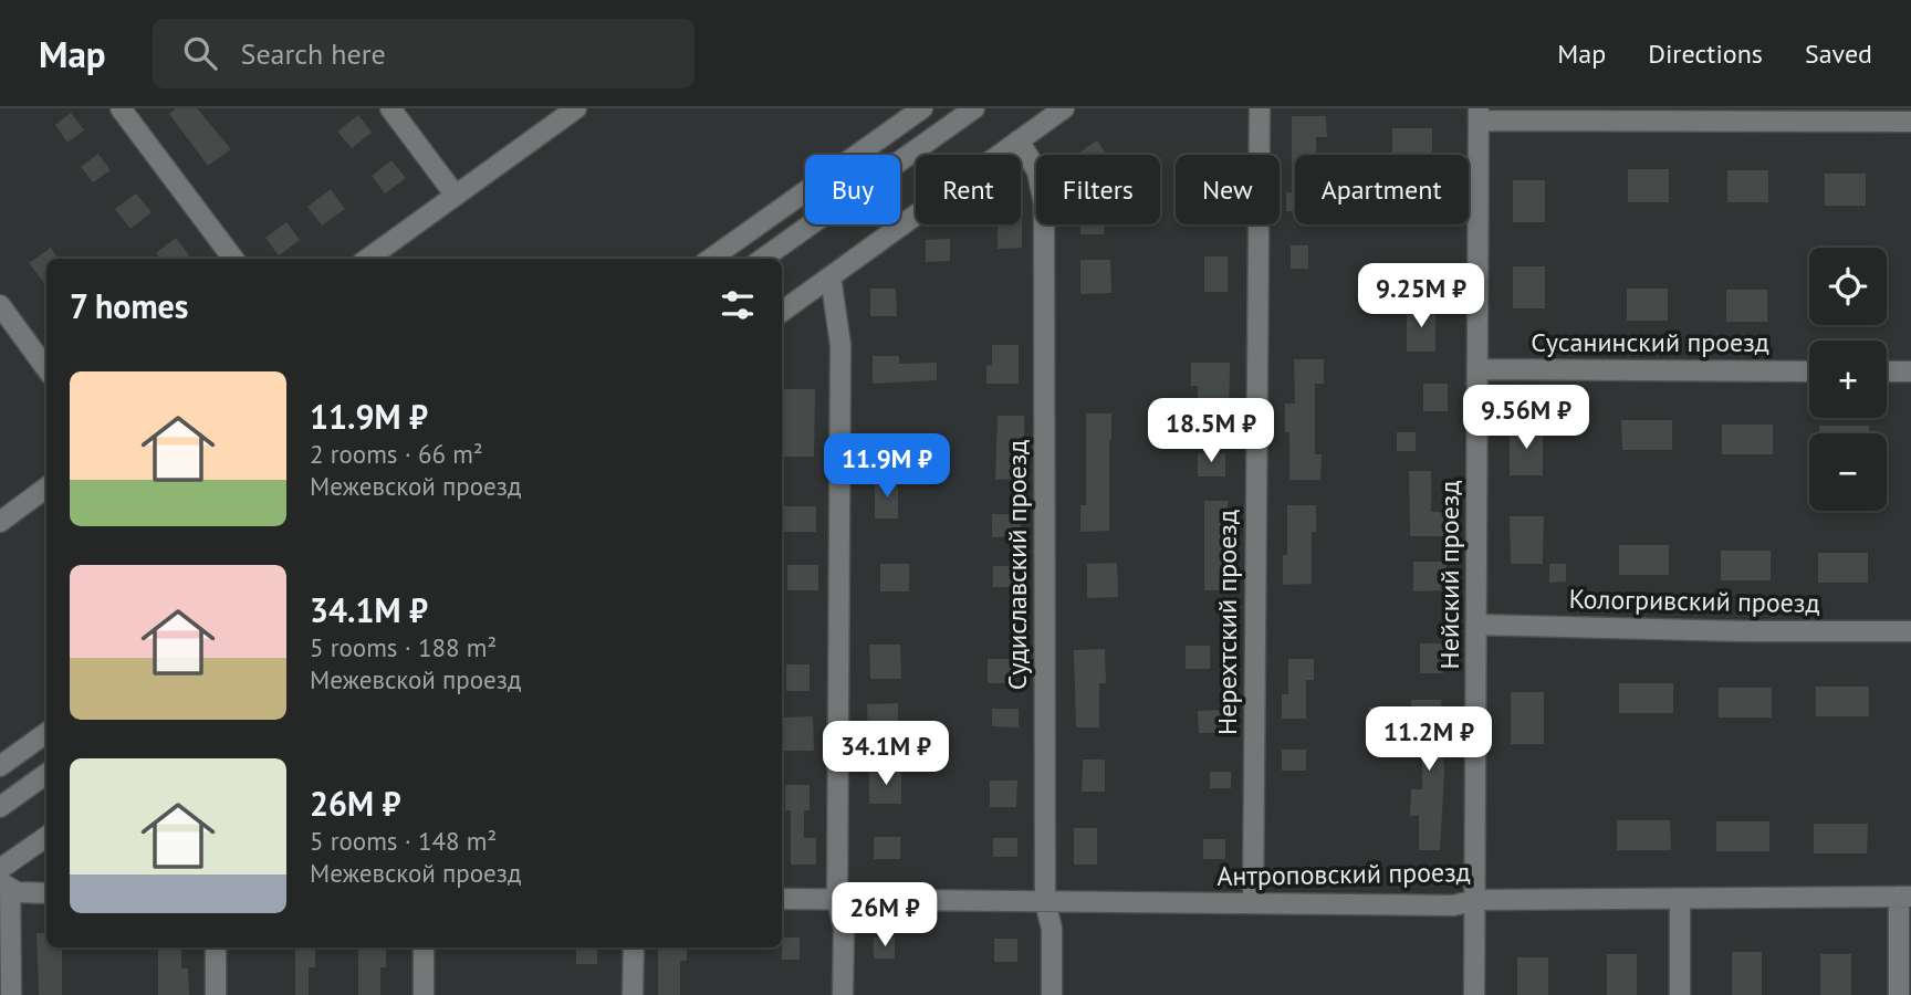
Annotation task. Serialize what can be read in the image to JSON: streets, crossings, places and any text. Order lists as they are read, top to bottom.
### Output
{
  "streets": {
    "street": [
      "Сусанинский проезд",
      "Судиславский проезд",
      "Нейский проезд",
      "Кологривский проезд",
      "Нерехтский проезд",
      "Антроповский проезд"
    ]
  },
  "crossings": [
    ["Сусанинский проезд", "Нейский проезд"],
    ["Судиславский проезд", "Антроповский проезд"],
    ["Нейский проезд", "Кологривский проезд"],
    ["Нейский проезд", "Антроповский проезд"],
    ["Нерехтский проезд", "Антроповский проезд"]
  ],
  "page": {
    "header": "Map",
    "search": "Search here",
    "nav": ["Map", "Directions", "Saved"],
    "chip": [
      "Buy",
      "Rent",
      "Filters",
      "New",
      "Apartment"
    ],
    "map_buttons": ["+", "−"],
    "heading": "7 homes",
    "price": [
      "9.25M ₽",
      "9.56M ₽",
      "18.5M ₽",
      "11.9M ₽",
      "11.2M ₽",
      "34.1M ₽",
      "26M ₽"
    ],
    "list": [
      {
        "name": "11.9M ₽",
        "note": "2 rooms · 66 m² · Межевской проезд"
      },
      {
        "name": "34.1M ₽",
        "note": "5 rooms · 188 m² · Межевской проезд"
      },
      {
        "name": "26M ₽",
        "note": "5 rooms · 148 m² · Межевской проезд"
      }
    ]
  }
}
